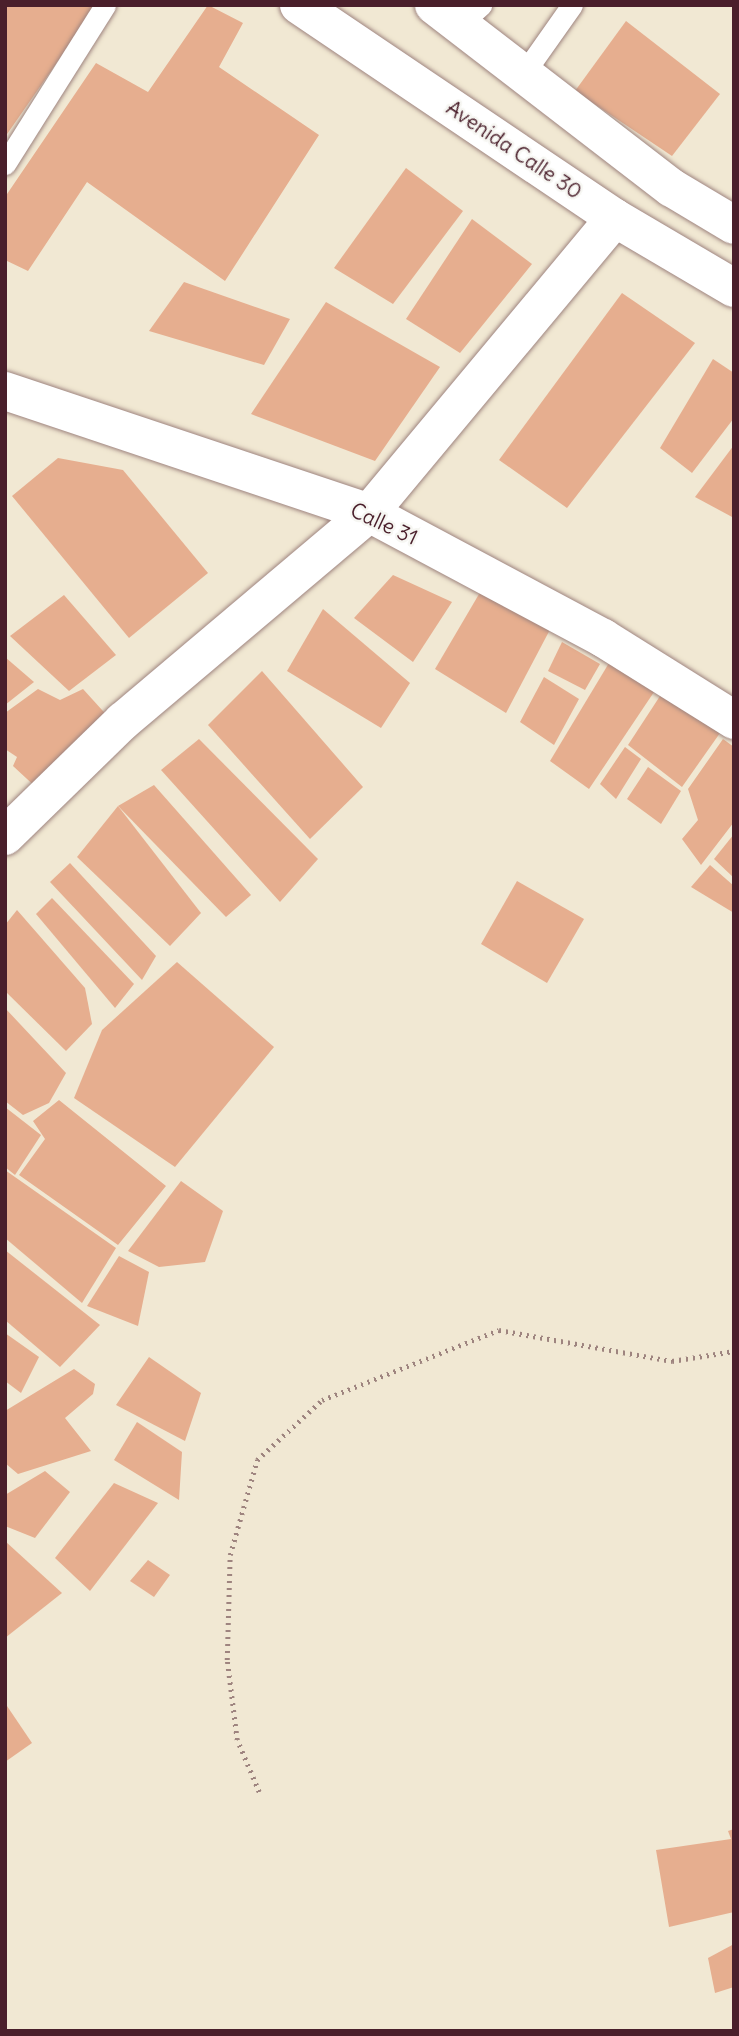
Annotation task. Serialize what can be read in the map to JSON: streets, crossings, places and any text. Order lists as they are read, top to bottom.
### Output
{
  "streets": {
    "street": ["Avenida Calle 30", "Calle 31"]
  }
}
